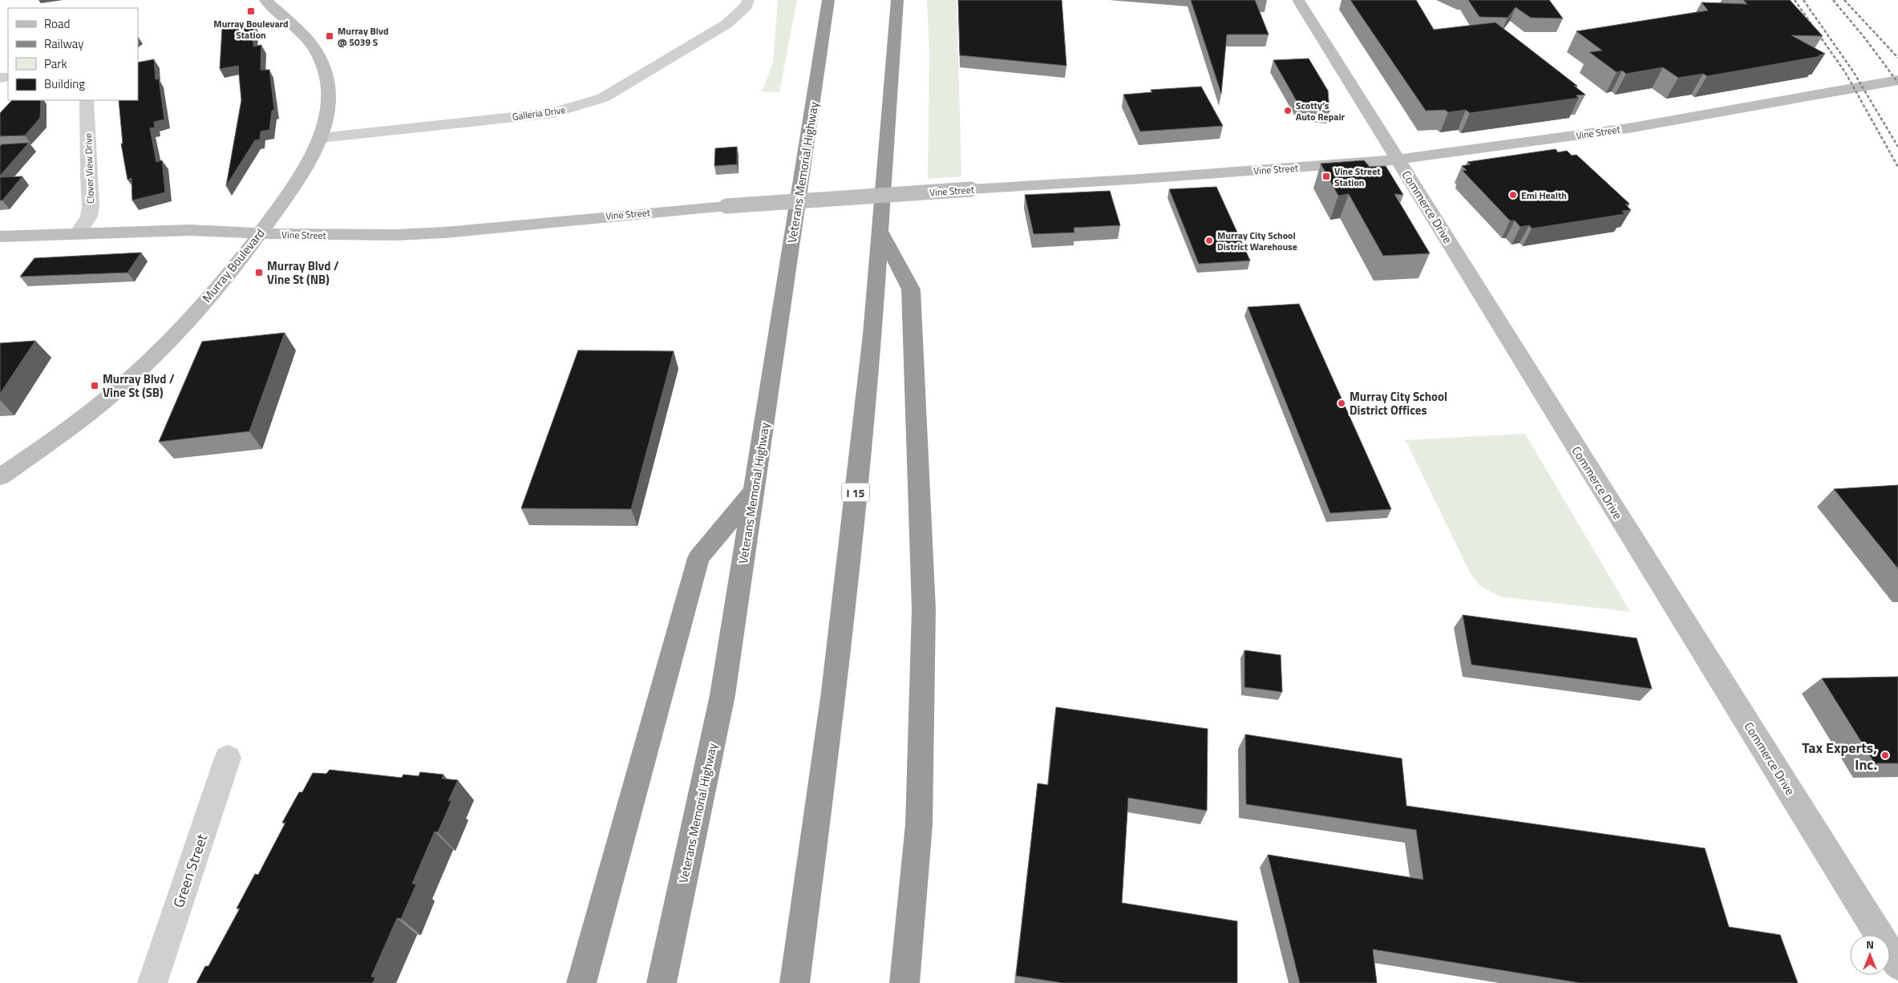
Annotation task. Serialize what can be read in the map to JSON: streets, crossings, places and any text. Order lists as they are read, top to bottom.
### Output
{
  "streets": {
    "highway": ["Veterans Memorial Highway", "I 15"],
    "street": [
      "Galleria Drive",
      "Vine Street",
      "Clover View Drive",
      "Commerce Drive",
      "Murray Boulevard",
      "Green Street"
    ]
  },
  "crossings": [
    ["Galleria Drive", "Murray Boulevard"],
    ["Vine Street", "Clover View Drive"],
    ["Vine Street", "Commerce Drive"],
    ["Vine Street", "Murray Boulevard"]
  ],
  "places": {
    "transit": [
      "Murray Boulevard Station",
      "Murray Blvd @ 5039 S",
      "Vine Street Station",
      "Murray Blvd / Vine St (NB)",
      "Murray Blvd / Vine St (SB)"
    ],
    "other": [
      "Scotty’s Auto Repair",
      "Emi Health",
      "Murray City School District Warehouse",
      "Murray City School District Offices",
      "Tax Experts, Inc."
    ]
  },
  "legend": [
    "Road",
    "Railway",
    "Park",
    "Building"
  ],
  "north": "top"
}
